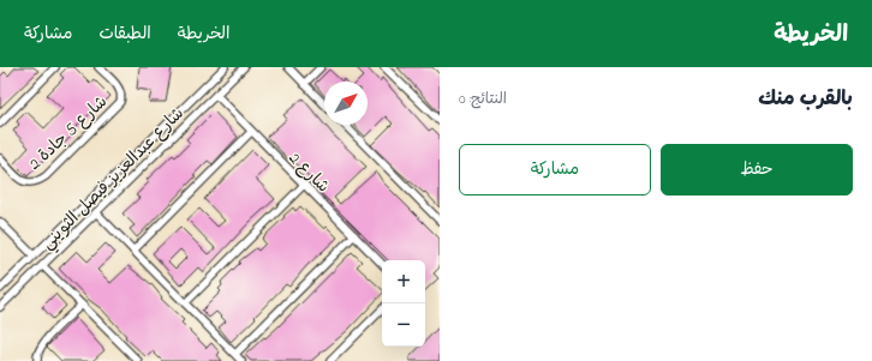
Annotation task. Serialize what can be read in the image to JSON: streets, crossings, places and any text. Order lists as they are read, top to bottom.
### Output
{
  "streets": {
    "street": ["شارع 5 جادة 2", "شارع 2", "شارع عبدالعزيز فيصل الثويني"]
  },
  "crossings": [
    ["شارع 2", "شارع عبدالعزيز فيصل الثويني"]
  ],
  "north": "top right",
  "page": {
    "header": "الخريطة",
    "nav": ["الخريطة", "الطبقات", "مشاركة"],
    "heading": ["بالقرب منك", "النتائج: 0"],
    "buttons": ["حفظ", "مشاركة"],
    "map_buttons": ["+", "−"]
  }
}
